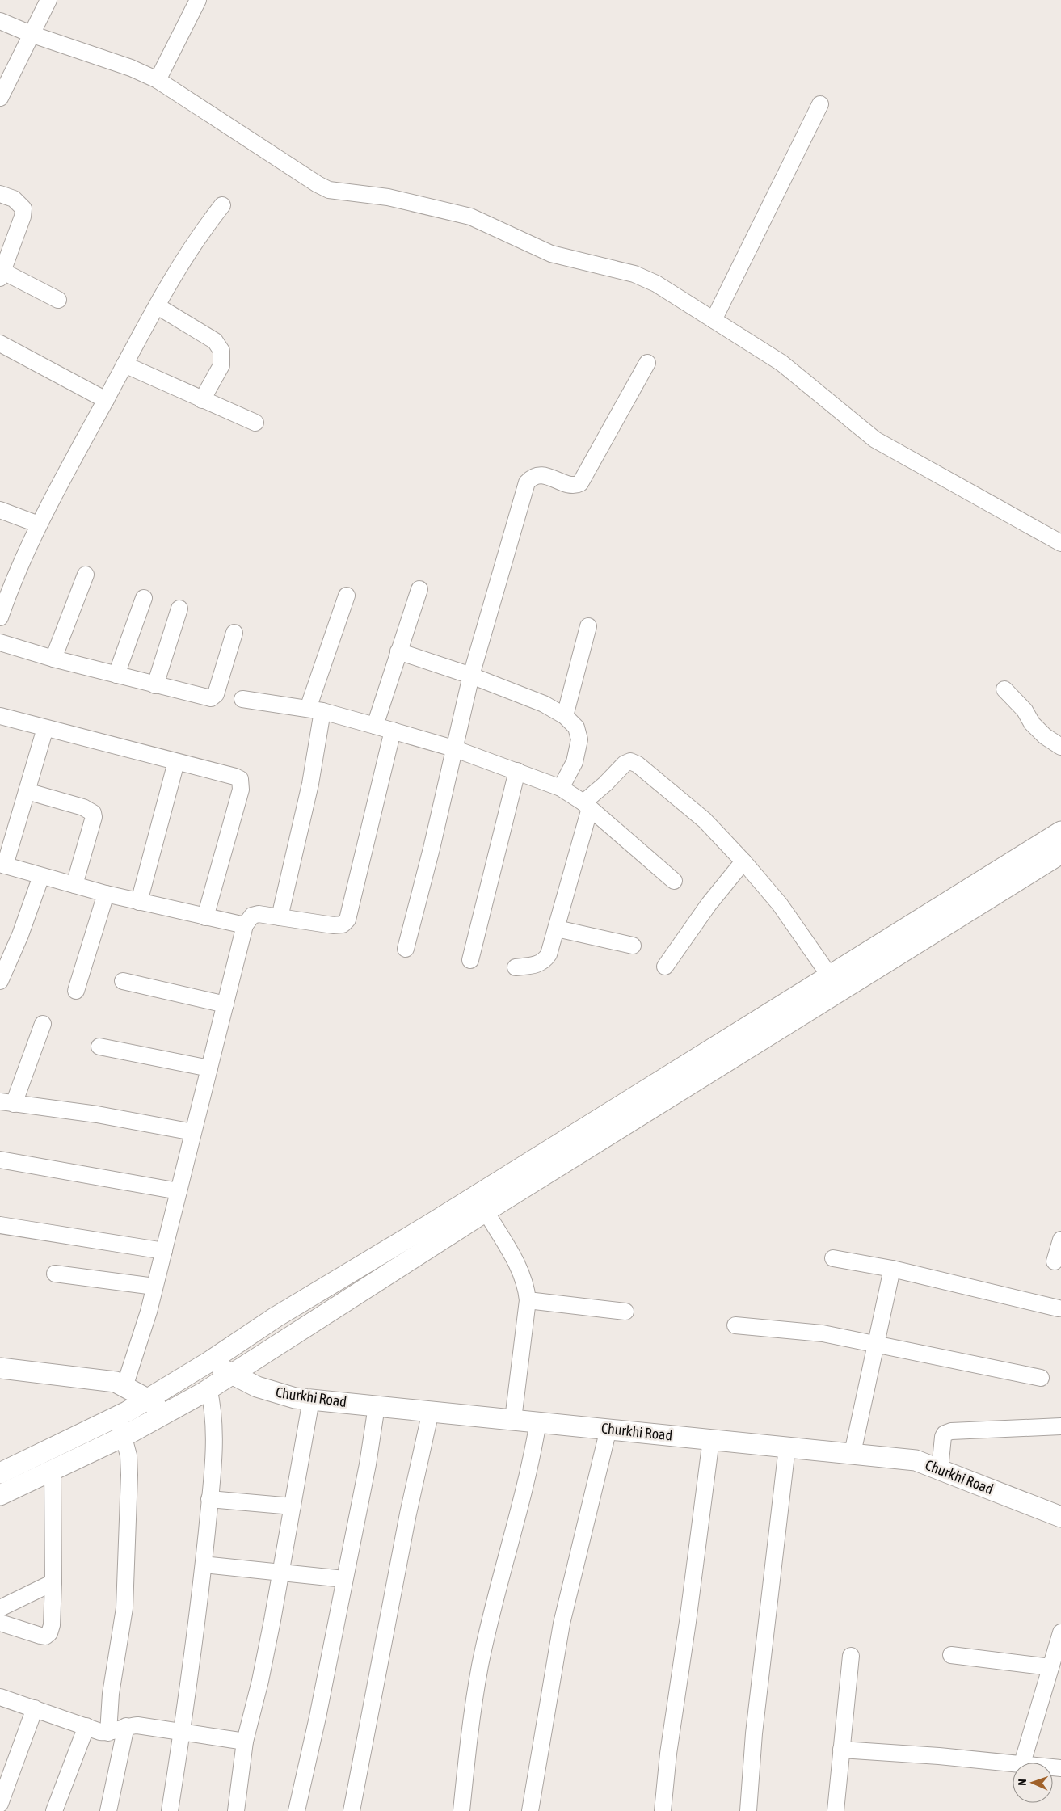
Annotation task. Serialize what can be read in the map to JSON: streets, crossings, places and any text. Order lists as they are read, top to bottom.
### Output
{
  "streets": {
    "street": ["Churkhi Road"]
  },
  "north": "left"
}
